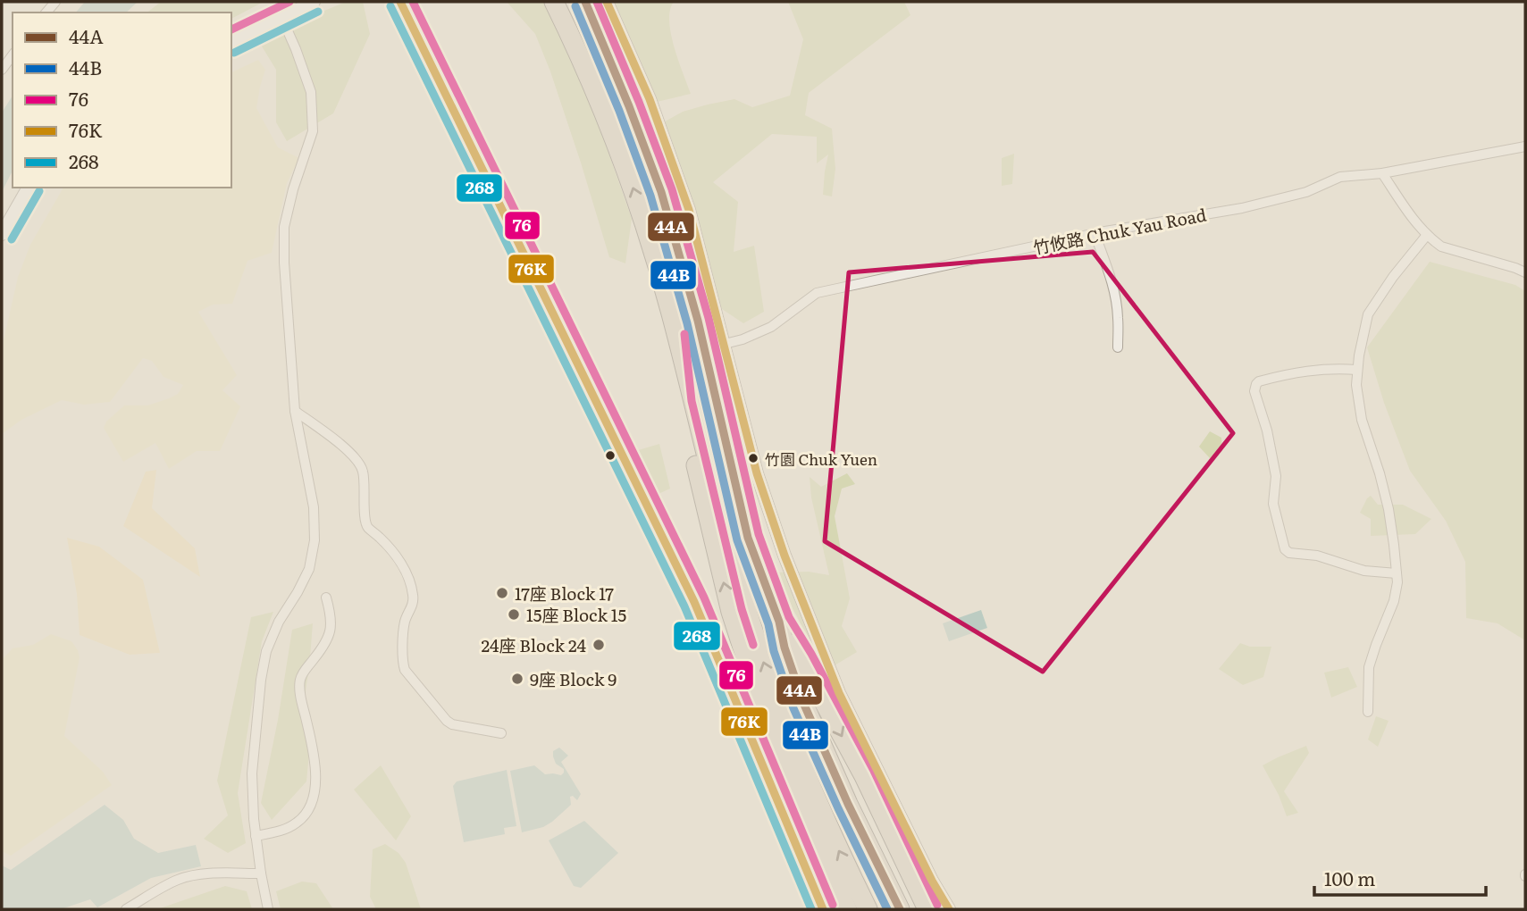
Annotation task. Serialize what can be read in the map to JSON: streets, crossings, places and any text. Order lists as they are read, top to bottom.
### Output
{
  "streets": {
    "street": ["竹攸路 Chuk Yau Road"]
  },
  "places": [
    "竹園 Chuk Yuen",
    "17座 Block 17",
    "15座 Block 15",
    "24座 Block 24",
    "9座 Block 9"
  ],
  "lines": [
    "transit line 44A",
    "transit line 76",
    "transit line 76K",
    "transit line 44B",
    "transit line 268"
  ],
  "legend": [
    "44A",
    "44B",
    "76",
    "76K",
    "268"
  ],
  "scale_bar": "100 m"
}
